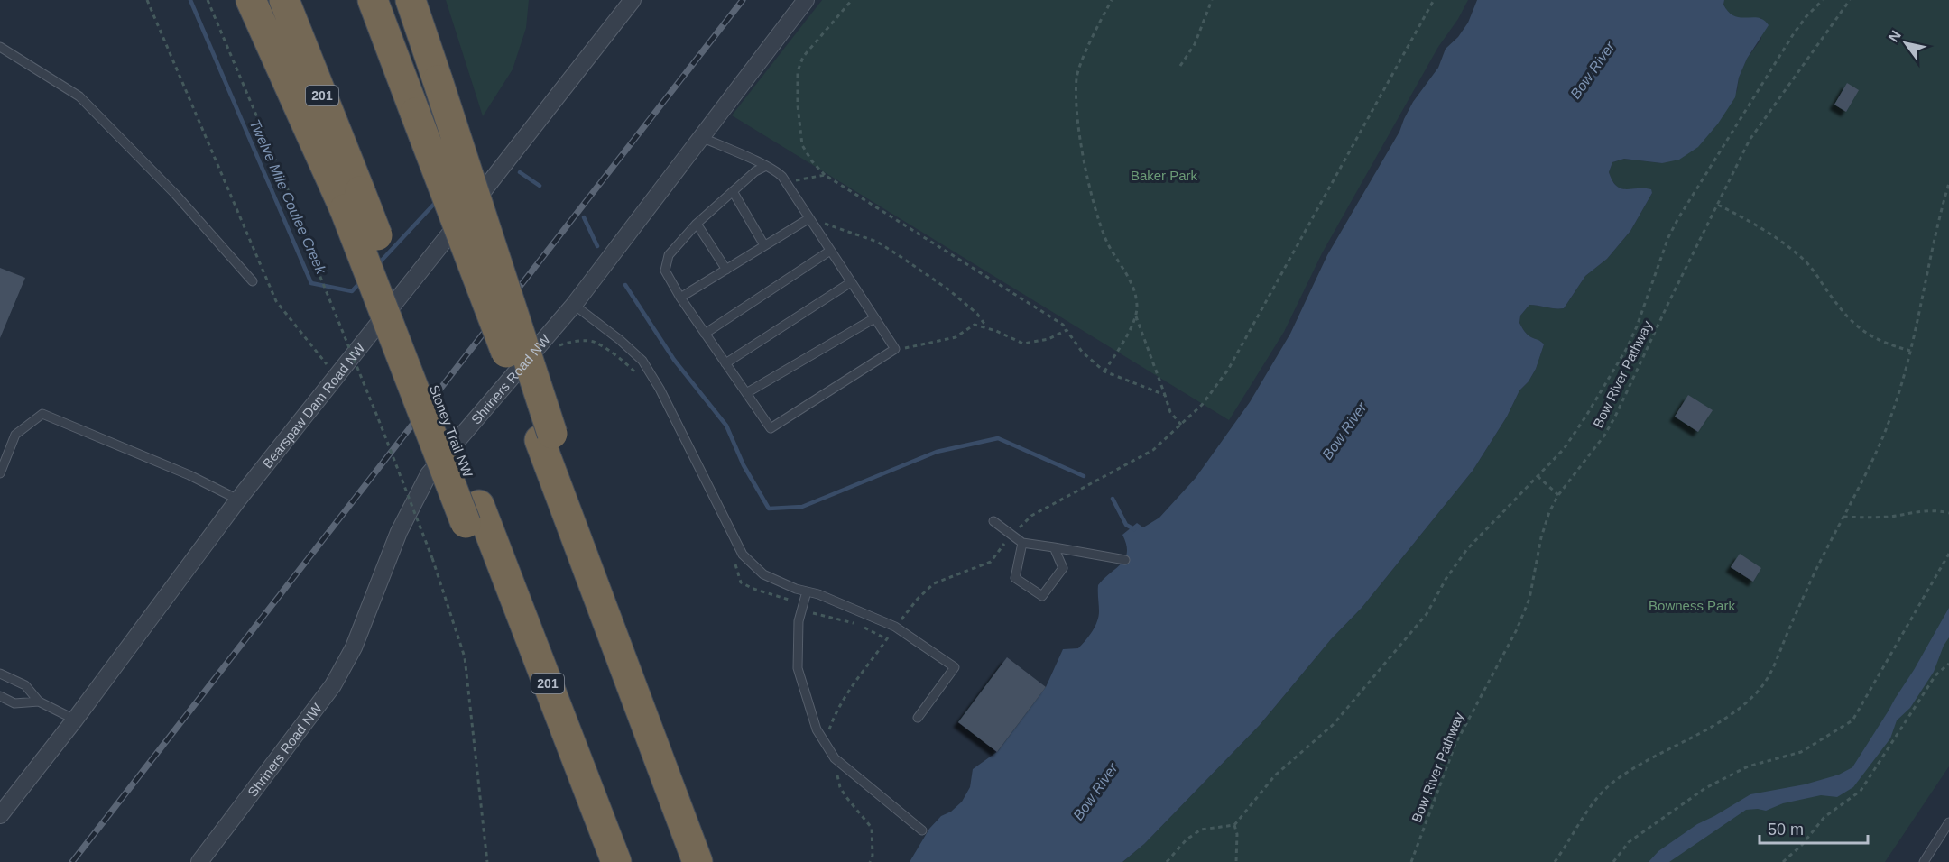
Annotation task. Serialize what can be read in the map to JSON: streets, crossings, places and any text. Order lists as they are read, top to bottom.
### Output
{
  "streets": {
    "highway": ["201", "Stoney Trail NW"],
    "street": ["Shriners Road NW", "Bearspaw Dam Road NW"],
    "path": ["Bow River Pathway"]
  },
  "water": ["Bow River", "Twelve Mile Coulee Creek"],
  "parks": ["Baker Park", "Bowness Park"],
  "scale_bar": "50 m",
  "north": "top left"
}
